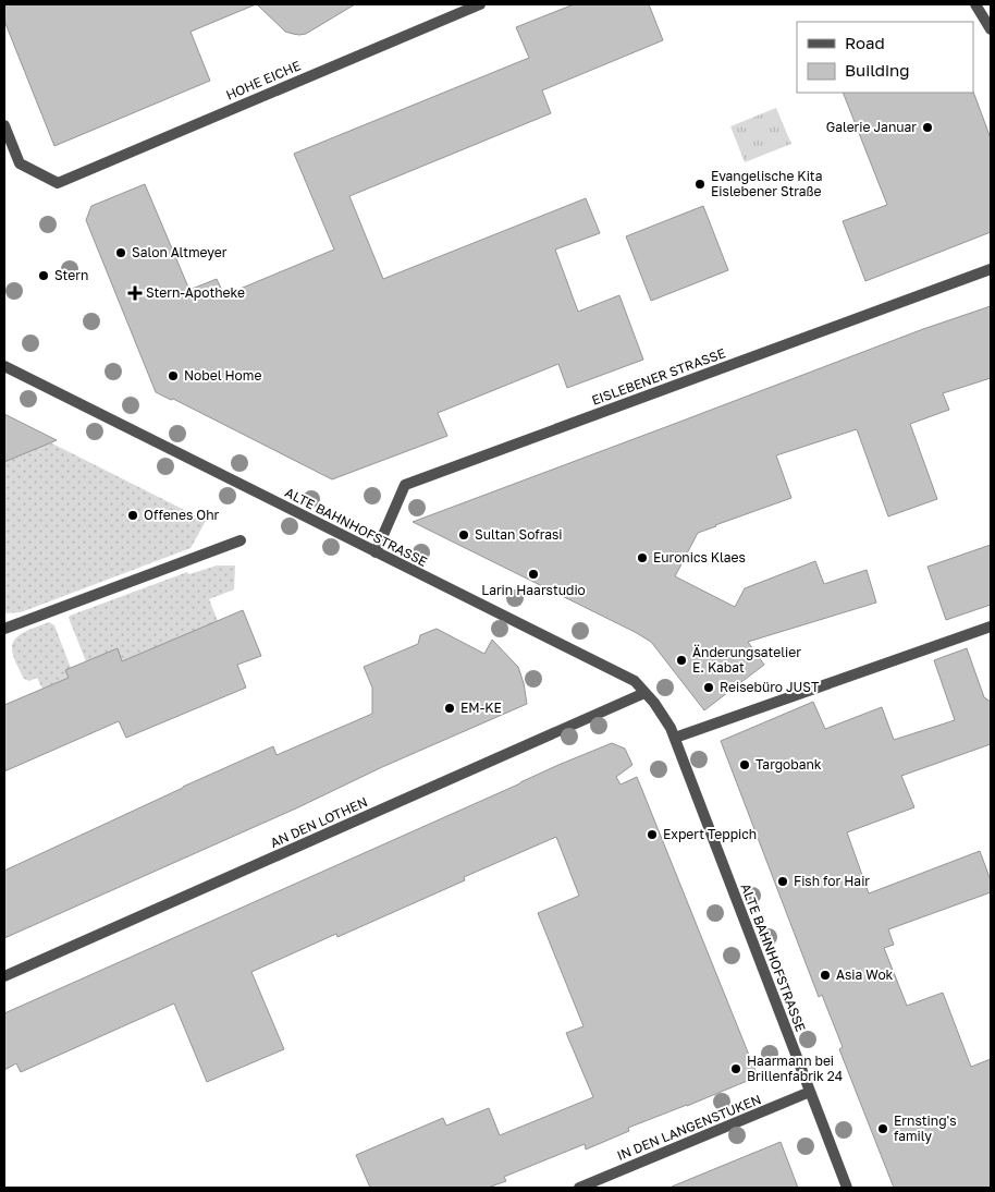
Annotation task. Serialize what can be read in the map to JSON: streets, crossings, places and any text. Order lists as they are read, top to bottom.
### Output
{
  "streets": {
    "street": [
      "HOHE EICHE",
      "EISLEBENER STRASSE",
      "ALTE BAHNHOFSTRASSE",
      "AN DEN LOTHEN",
      "IN DEN LANGENSTUKEN"
    ]
  },
  "crossings": [
    ["EISLEBENER STRASSE", "ALTE BAHNHOFSTRASSE"],
    ["ALTE BAHNHOFSTRASSE", "AN DEN LOTHEN"],
    ["ALTE BAHNHOFSTRASSE", "IN DEN LANGENSTUKEN"]
  ],
  "places": {
    "other": [
      "Galerie Januar",
      "Evangelische Kita Eislebener Straße",
      "Salon Altmeyer",
      "Stern",
      "Nobel Home",
      "Offenes Ohr",
      "Sultan Sofrasi",
      "Euronics Klaes",
      "Larin Haarstudio",
      "Änderungsatelier E. Kabat",
      "Reisebüro JUST",
      "EM-KE",
      "Targobank",
      "Expert Teppich",
      "Fish for Hair",
      "Asia Wok",
      "Haarmann bei Brillenfabrik 24",
      "Ernsting's family"
    ],
    "health": ["Stern-Apotheke"]
  },
  "legend": ["Road", "Building"]
}
